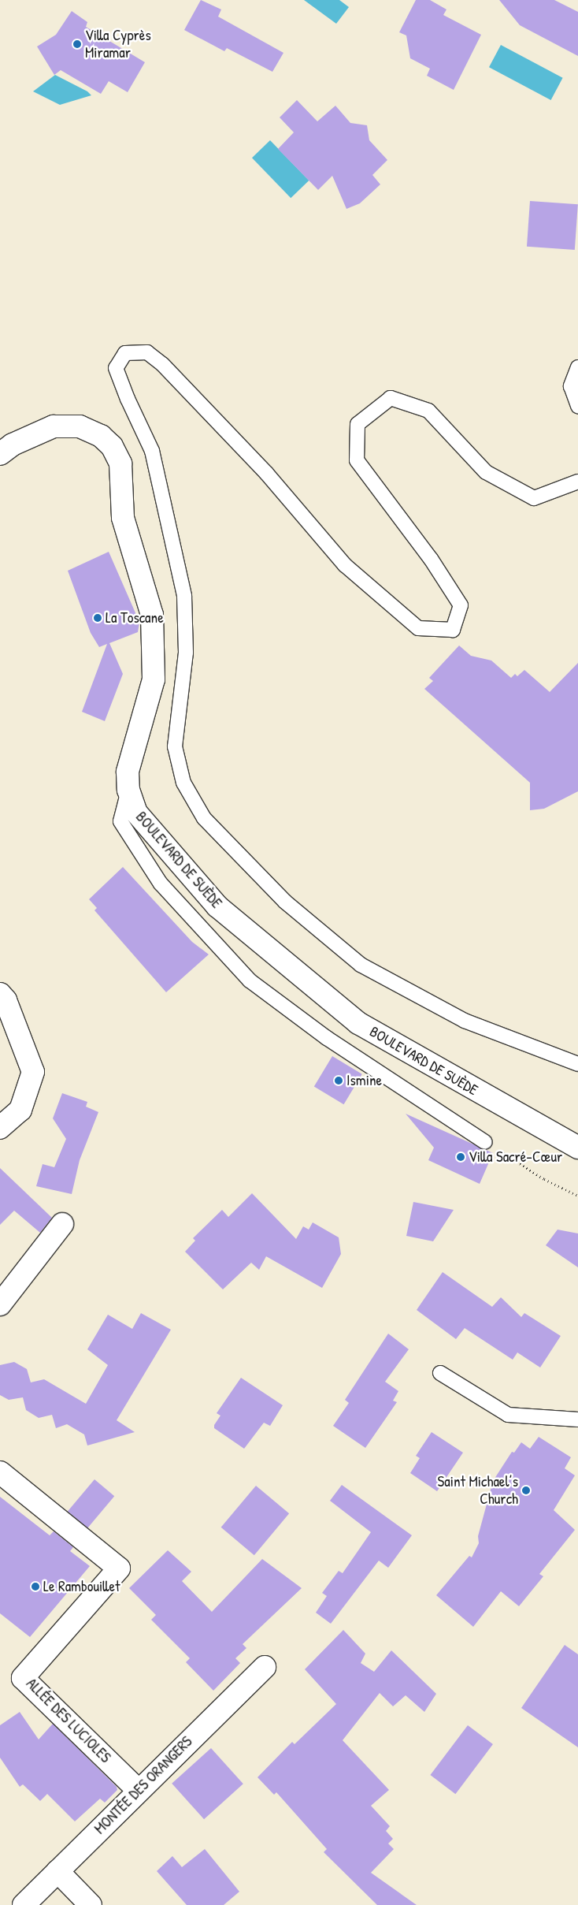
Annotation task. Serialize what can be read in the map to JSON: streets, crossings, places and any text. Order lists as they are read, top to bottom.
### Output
{
  "streets": {
    "street": ["BOULEVARD DE SUÈDE", "ALLÉE DES LUCIOLES", "MONTÉE DES ORANGERS"]
  },
  "crossings": [
    ["ALLÉE DES LUCIOLES", "MONTÉE DES ORANGERS"]
  ],
  "places": [
    "Villa Cyprès Miramar",
    "La Toscane",
    "Ismine",
    "Villa Sacré-Cœur",
    "Saint Michael’s Church",
    "Le Rambouillet"
  ]
}
